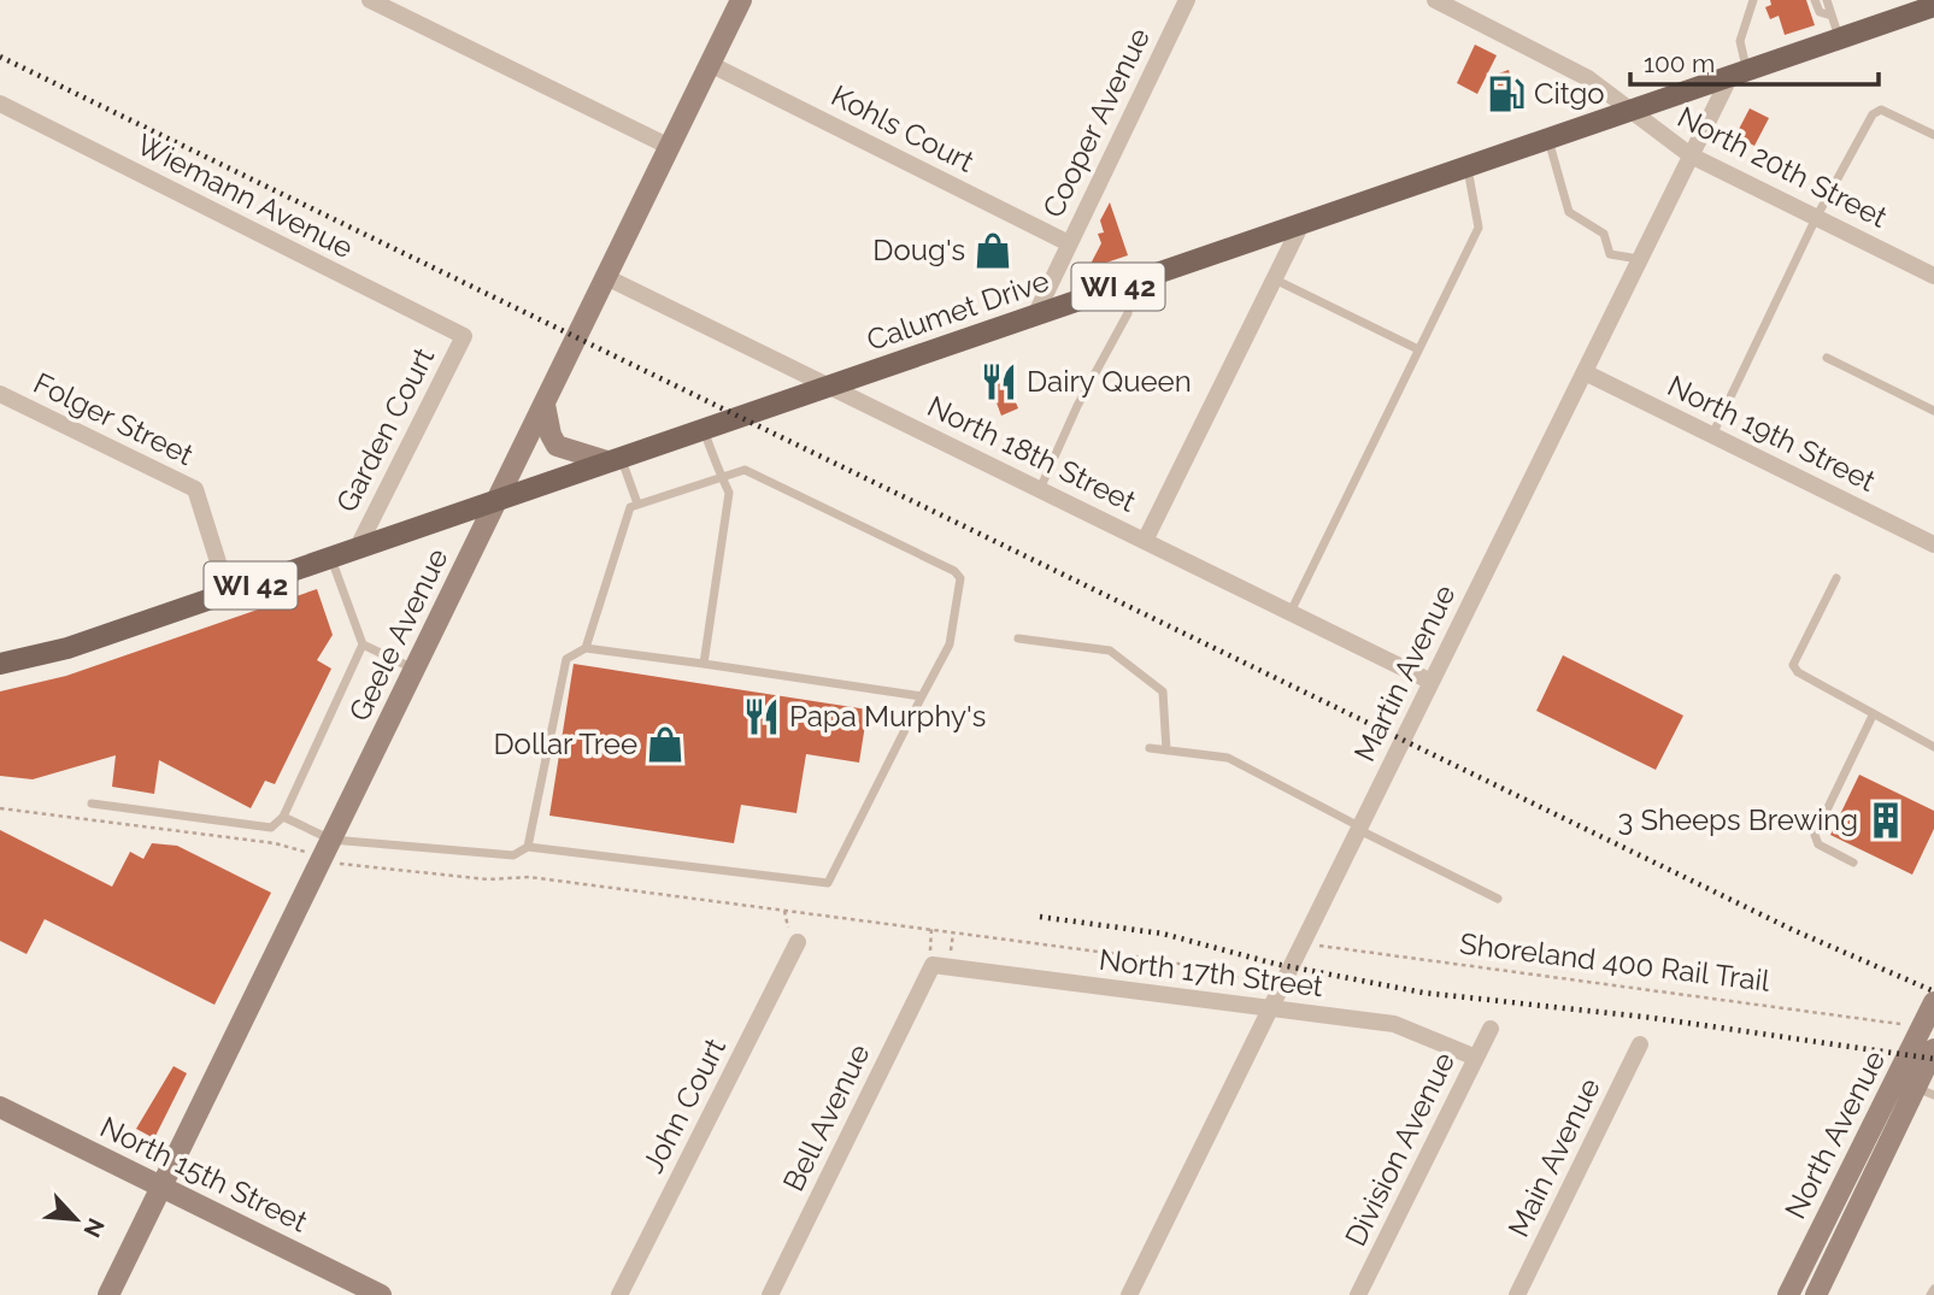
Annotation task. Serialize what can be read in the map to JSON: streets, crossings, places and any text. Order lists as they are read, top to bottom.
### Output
{
  "streets": {
    "main road": ["WI 42", "Calumet Drive"],
    "street": [
      "Cooper Avenue",
      "Kohls Court",
      "North 20th Street",
      "Wiemann Avenue",
      "Folger Street",
      "Garden Court",
      "North 19th Street",
      "North 18th Street",
      "Geele Avenue",
      "Martin Avenue",
      "North 17th Street",
      "John Court",
      "Bell Avenue",
      "North Avenue",
      "Division Avenue",
      "Main Avenue",
      "North 15th Street"
    ],
    "path": ["Shoreland 400 Rail Trail"]
  },
  "crossings": [
    ["Cooper Avenue", "Kohls Court"],
    ["Cooper Avenue", "Calumet Drive"],
    ["Kohls Court", "Geele Avenue"],
    ["North 20th Street", "Calumet Drive"],
    ["North 20th Street", "Martin Avenue"],
    ["Wiemann Avenue", "Garden Court"],
    ["Calumet Drive", "Folger Street"],
    ["Calumet Drive", "Garden Court"],
    ["Calumet Drive", "North 18th Street"],
    ["Calumet Drive", "Geele Avenue"],
    ["Calumet Drive", "Martin Avenue"],
    ["North 19th Street", "Martin Avenue"],
    ["North 18th Street", "Geele Avenue"],
    ["North 18th Street", "Martin Avenue"],
    ["Geele Avenue", "North 15th Street"],
    ["Martin Avenue", "North 17th Street"],
    ["North 17th Street", "Bell Avenue"],
    ["North 17th Street", "Division Avenue"]
  ],
  "places": {
    "fuel station": ["Citgo"],
    "shop": ["Doug's", "Dollar Tree"],
    "restaurant": ["Dairy Queen", "Papa Murphy's"],
    "building": ["3 Sheeps Brewing"]
  },
  "scale_bar": "100 m",
  "north": "bottom right"
}
